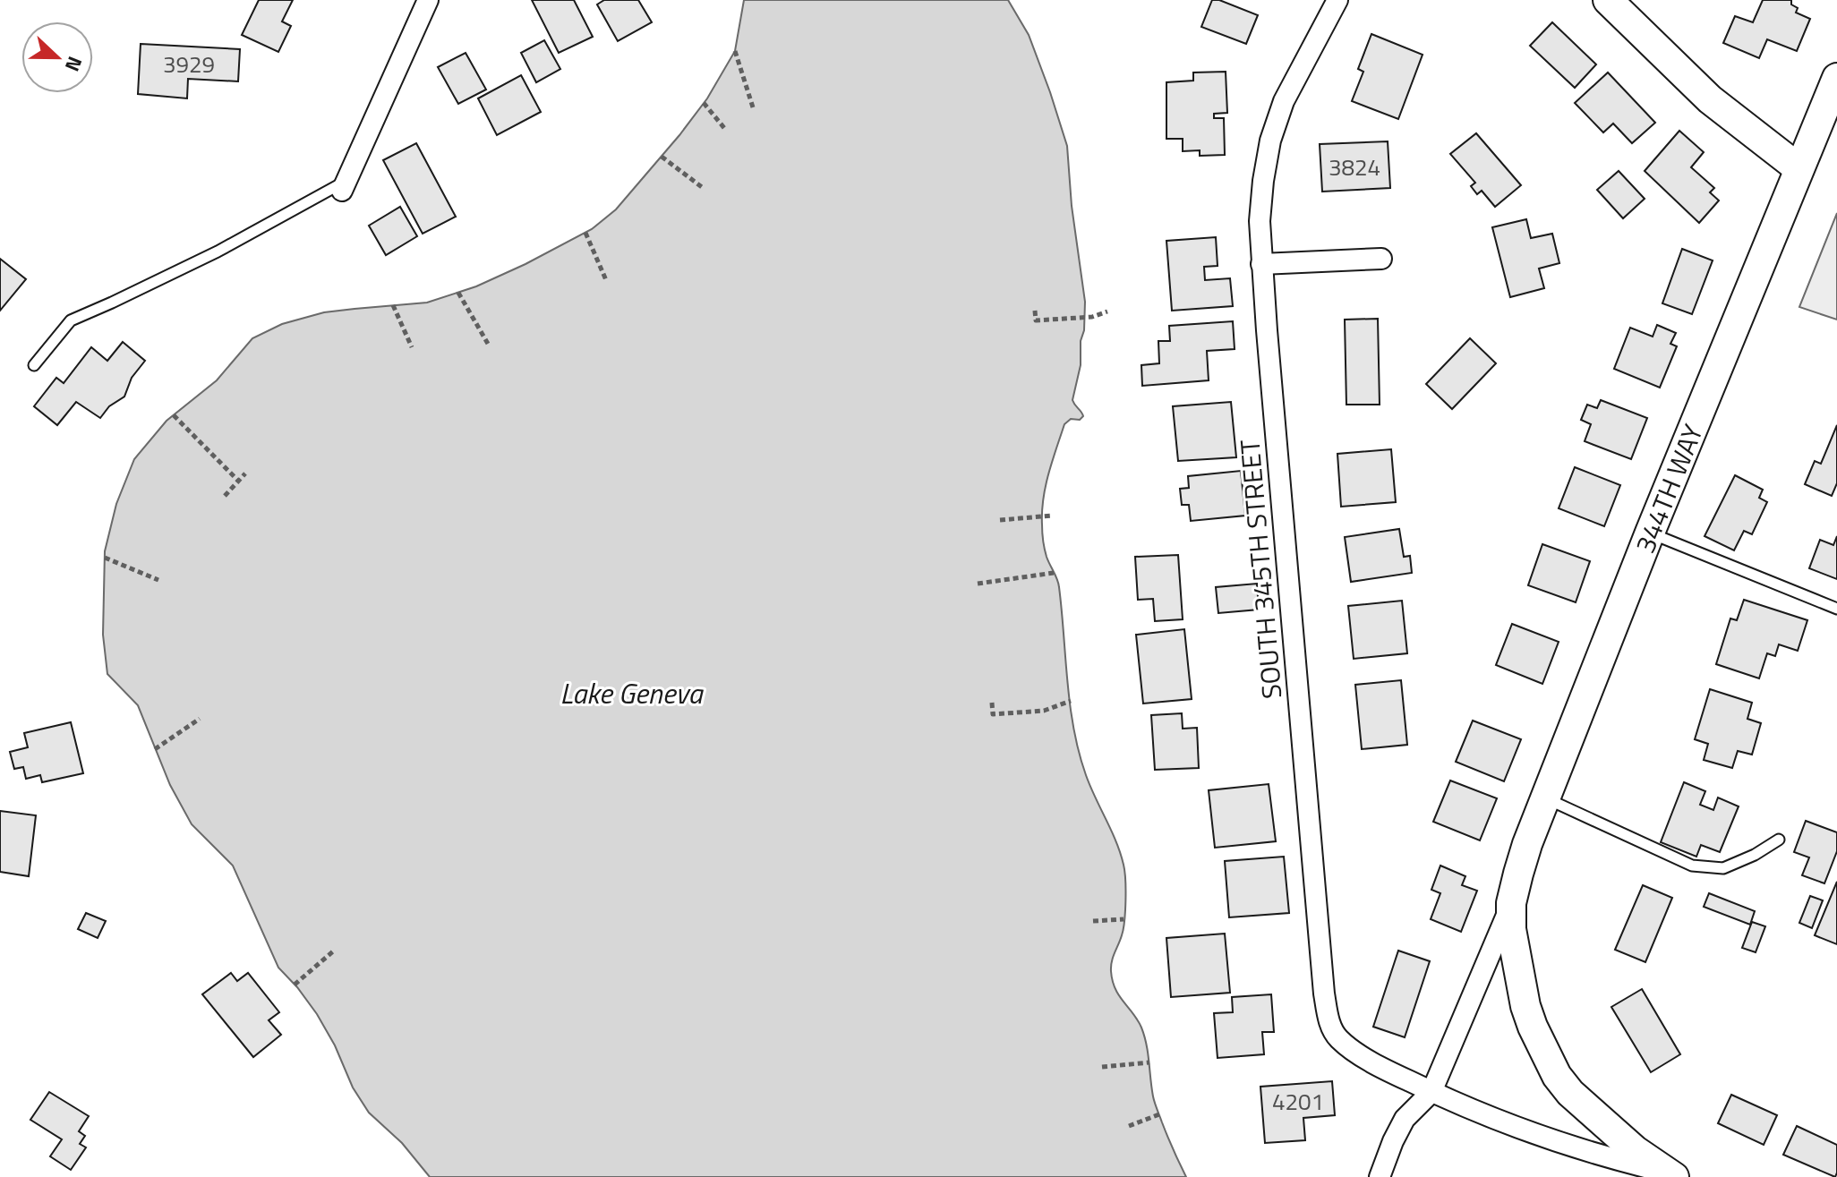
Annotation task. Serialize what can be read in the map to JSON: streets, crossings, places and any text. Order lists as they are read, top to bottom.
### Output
{
  "streets": {
    "street": ["344TH WAY", "SOUTH 345TH STREET"]
  },
  "crossings": [
    ["344TH WAY", "SOUTH 345TH STREET"]
  ],
  "water": ["Lake Geneva"],
  "house_numbers": ["3929", "3824", "4201"],
  "north": "right"
}
